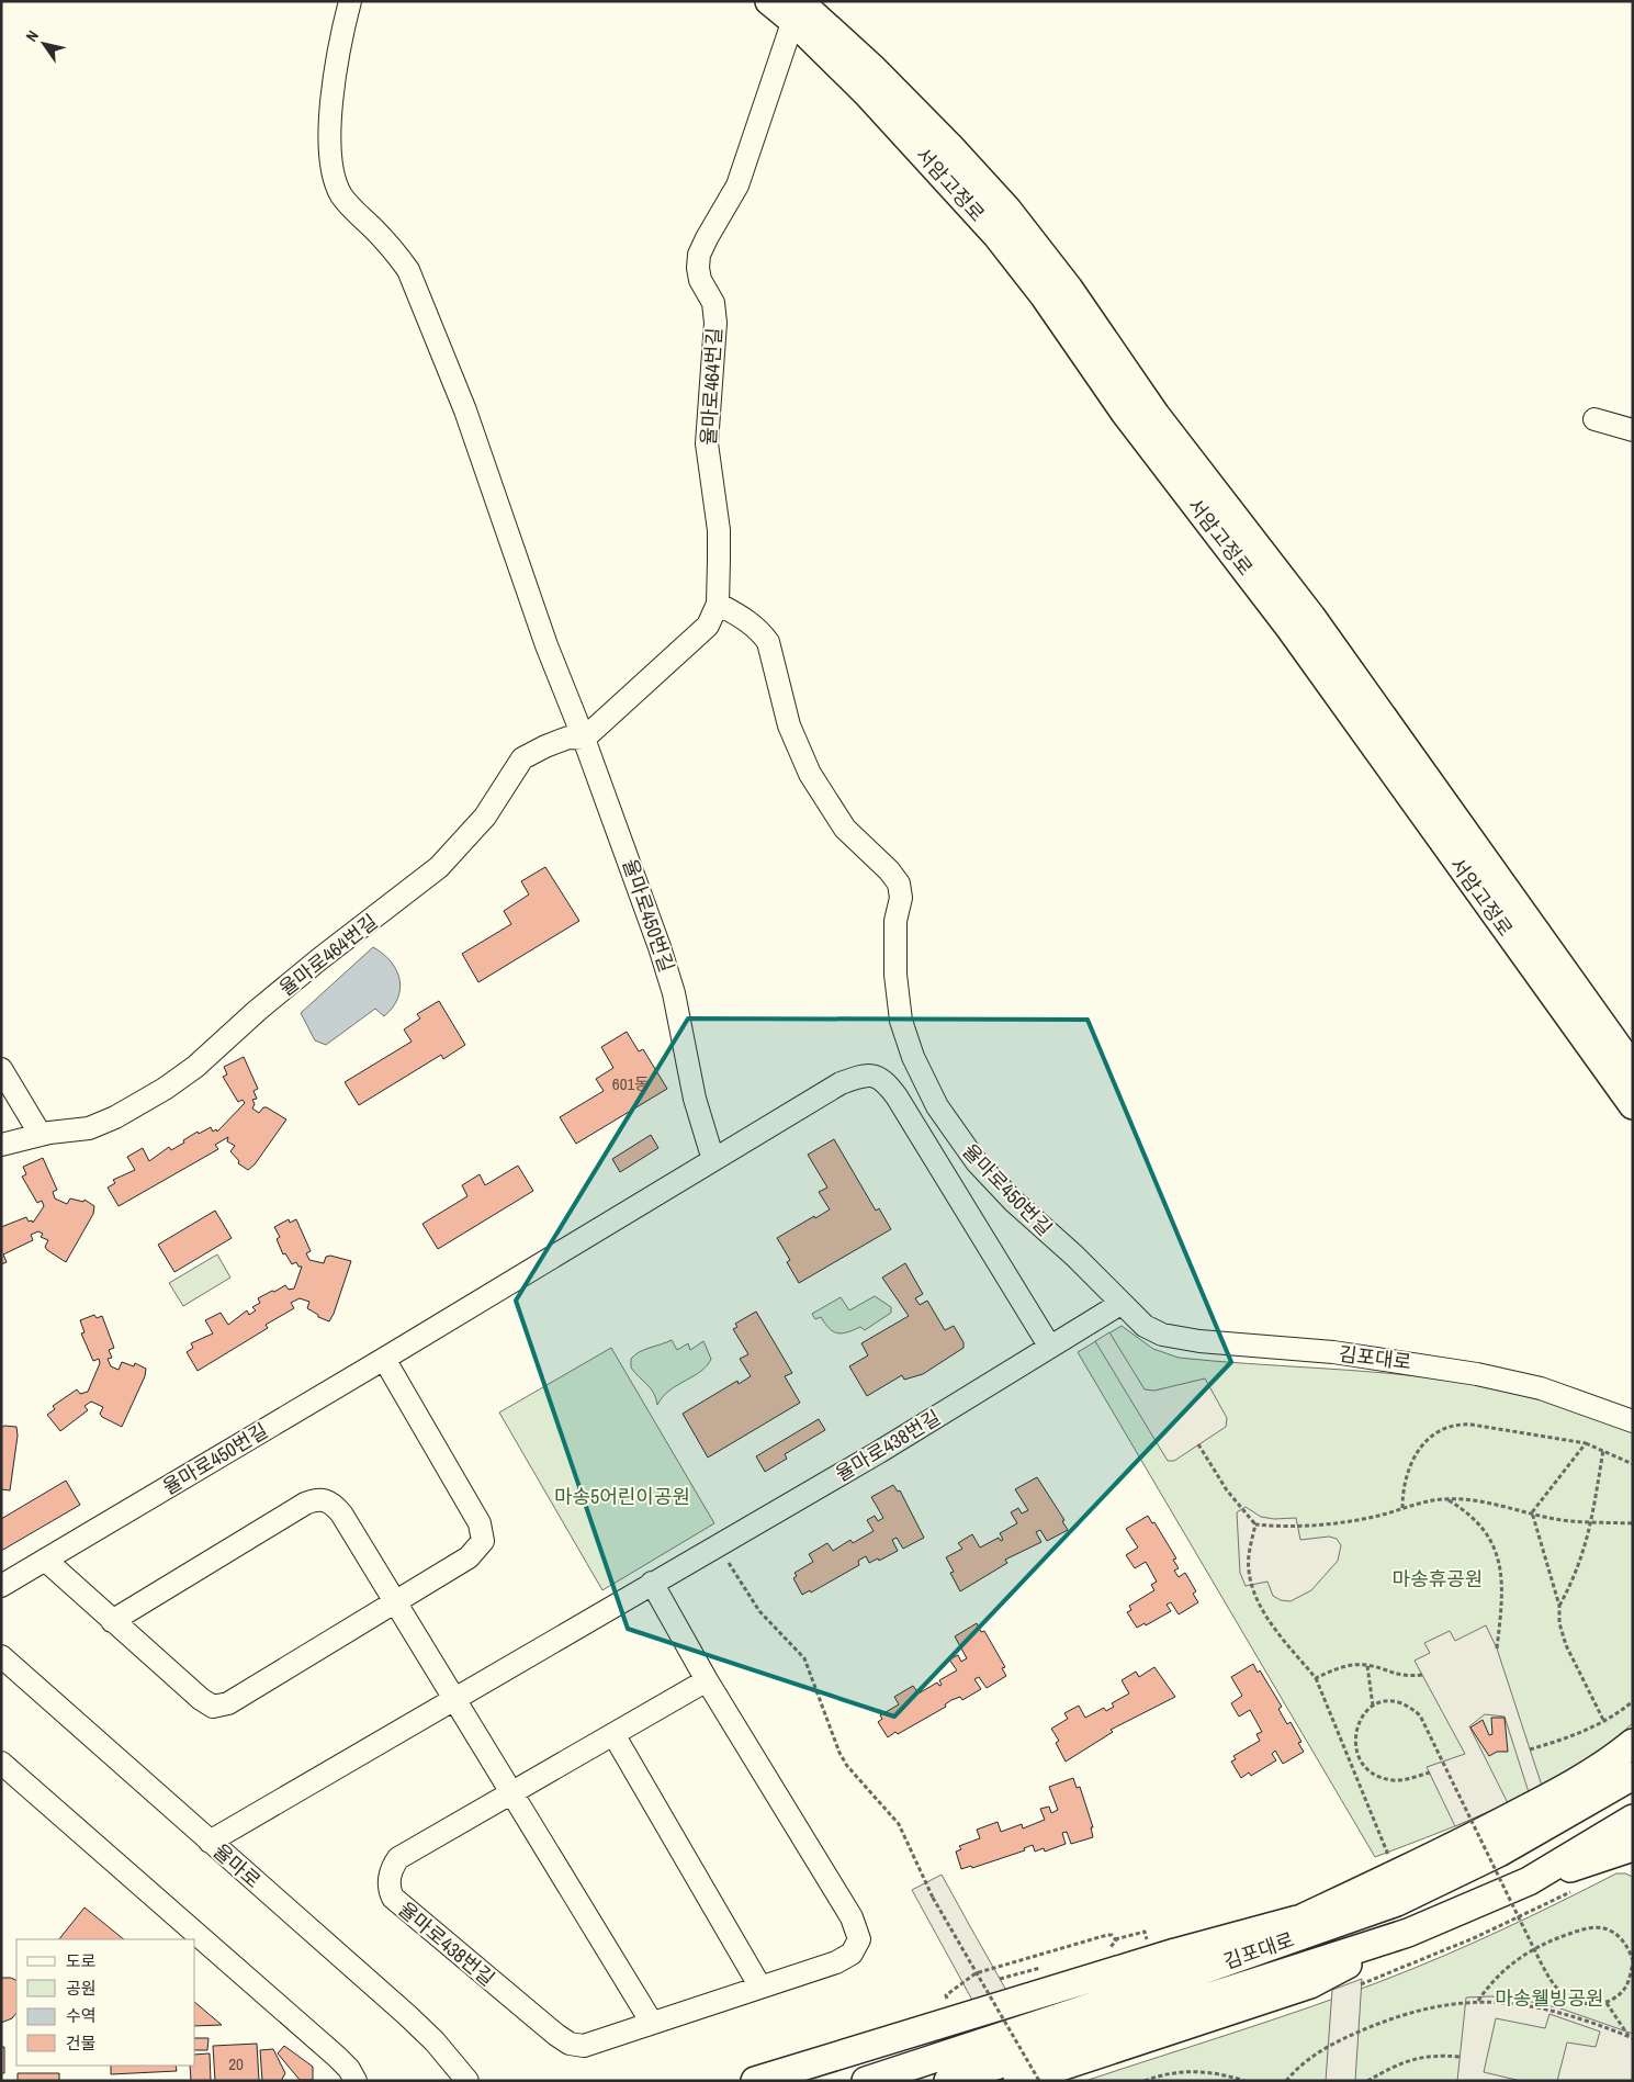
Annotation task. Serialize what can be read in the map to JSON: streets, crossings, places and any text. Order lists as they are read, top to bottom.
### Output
{
  "streets": {
    "main road": ["서암고정로", "김포대로"],
    "street": [
      "율마로464번길",
      "율마로450번길",
      "율마로438번길",
      "율마로"
    ]
  },
  "crossings": [
    ["서암고정로", "율마로464번길"],
    ["율마로464번길", "율마로450번길"],
    ["율마로450번길", "김포대로"],
    ["율마로450번길", "율마로438번길"],
    ["김포대로", "율마로438번길"],
    ["율마로438번길", "율마로"]
  ],
  "parks": ["마송5어린이공원", "마송휴공원", "마송웰빙공원"],
  "house_numbers": ["601동", "20"],
  "legend": [
    "도로",
    "공원",
    "수역",
    "건물"
  ],
  "north": "top left"
}
